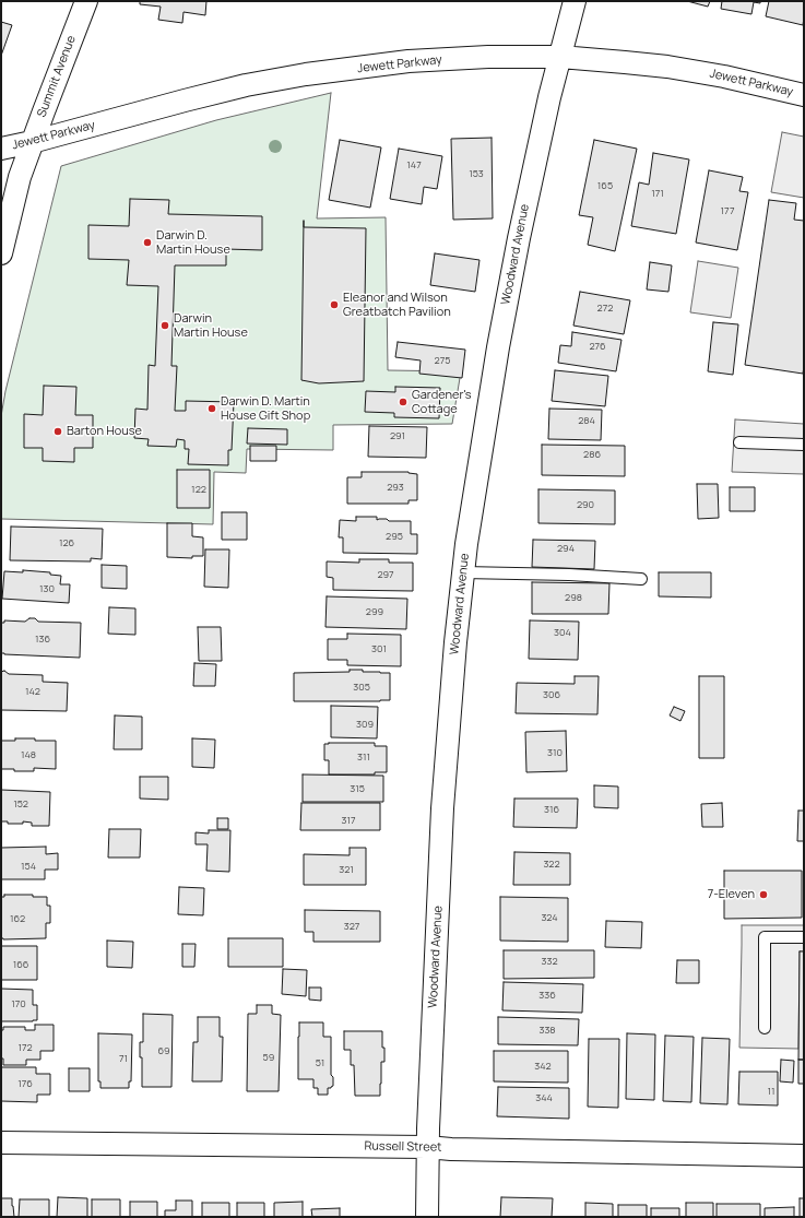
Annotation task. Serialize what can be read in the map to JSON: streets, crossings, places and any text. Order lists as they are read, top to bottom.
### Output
{
  "streets": {
    "street": [
      "Jewett Parkway",
      "Summit Avenue",
      "Woodward Avenue",
      "Russell Street"
    ]
  },
  "crossings": [
    ["Jewett Parkway", "Summit Avenue"],
    ["Jewett Parkway", "Woodward Avenue"],
    ["Woodward Avenue", "Russell Street"]
  ],
  "places": [
    "Darwin D. Martin House",
    "Eleanor and Wilson Greatbatch Pavilion",
    "Darwin Martin House",
    "Gardener's Cottage",
    "Darwin D. Martin House Gift Shop",
    "Barton House",
    "7-Eleven"
  ],
  "house_numbers": [
    "147",
    "153",
    "165",
    "171",
    "177",
    "272",
    "276",
    "275",
    "284",
    "291",
    "286",
    "293",
    "122",
    "290",
    "295",
    "126",
    "294",
    "297",
    "130",
    "298",
    "299",
    "304",
    "136",
    "301",
    "305",
    "142",
    "306",
    "309",
    "310",
    "148",
    "311",
    "315",
    "152",
    "316",
    "317",
    "322",
    "154",
    "321",
    "324",
    "162",
    "327",
    "332",
    "166",
    "336",
    "170",
    "338",
    "172",
    "69",
    "59",
    "71",
    "51",
    "342",
    "176",
    "11",
    "344"
  ]
}
